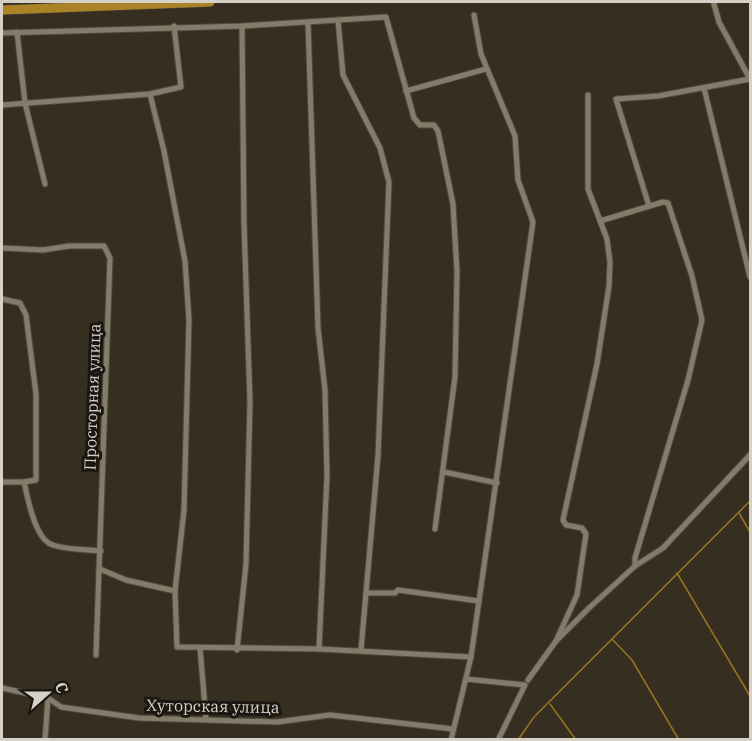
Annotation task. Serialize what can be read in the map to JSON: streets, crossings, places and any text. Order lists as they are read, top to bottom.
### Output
{
  "streets": {
    "street": ["Просторная улица", "Хуторская улица"]
  },
  "north": "right"
}
